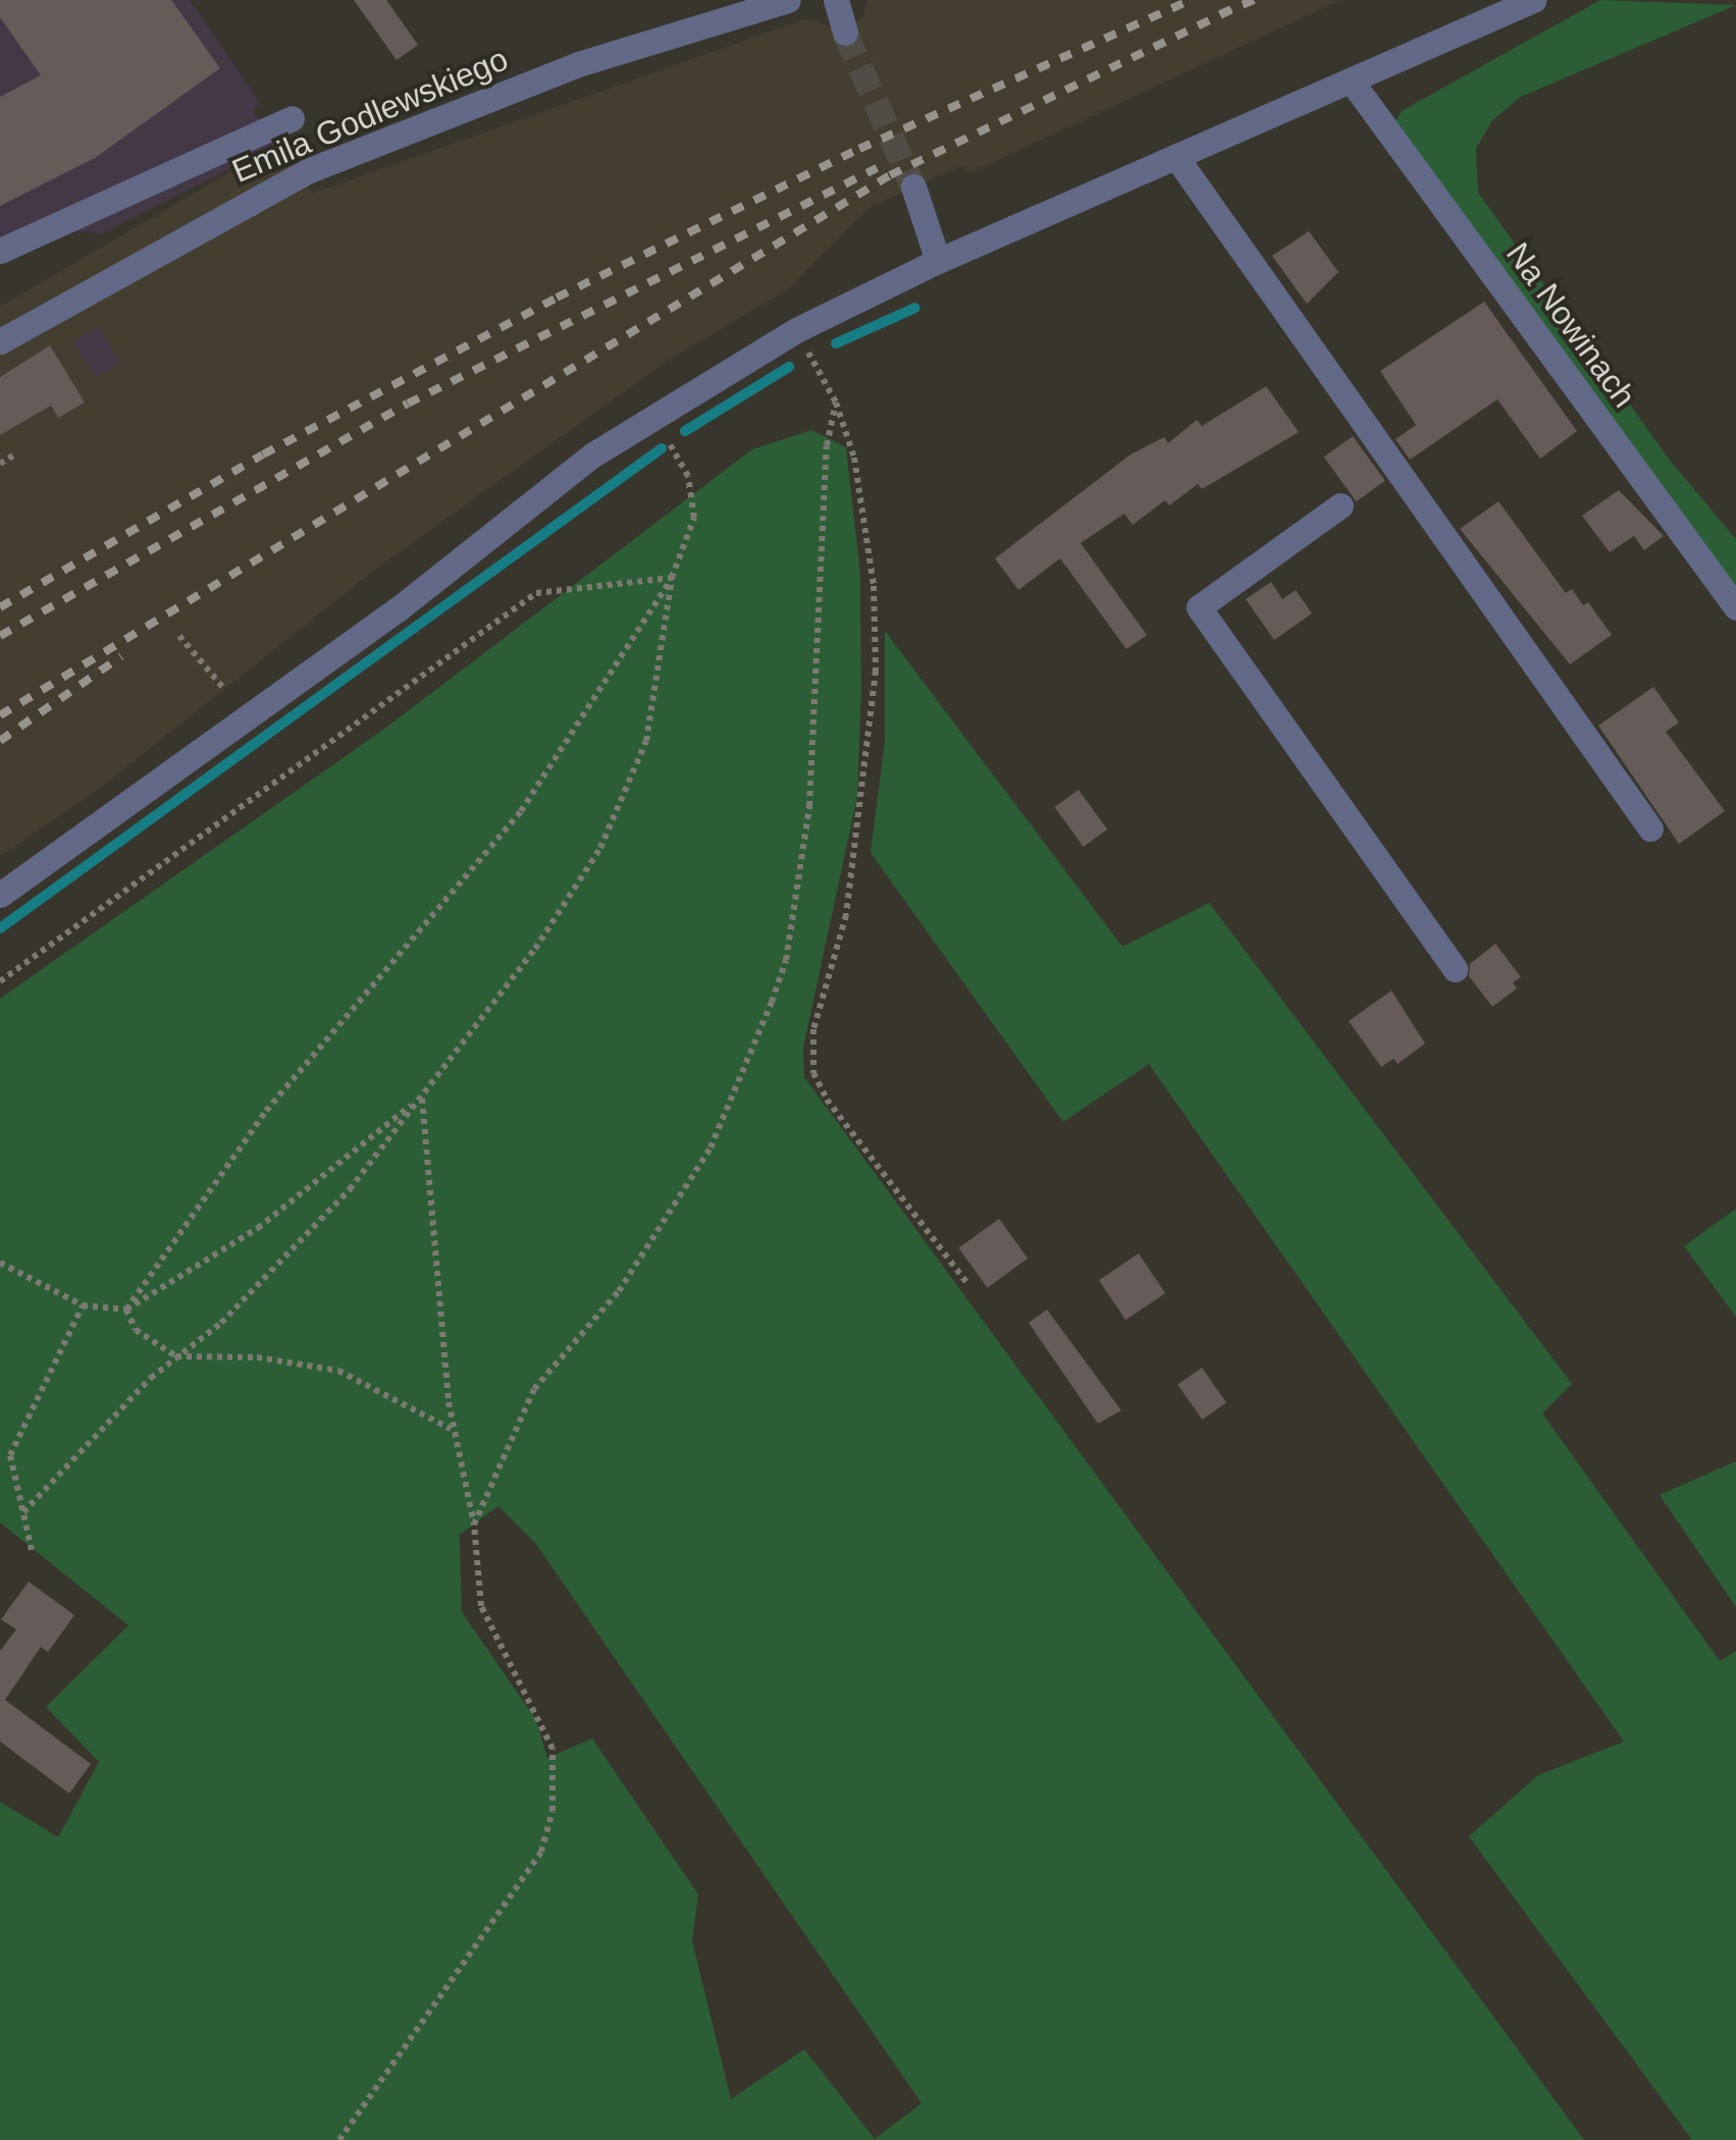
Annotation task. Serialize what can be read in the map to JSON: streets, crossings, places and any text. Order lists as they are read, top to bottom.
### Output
{
  "streets": {
    "street": ["Emila Godlewskiego", "Na Nowinach"]
  }
}
